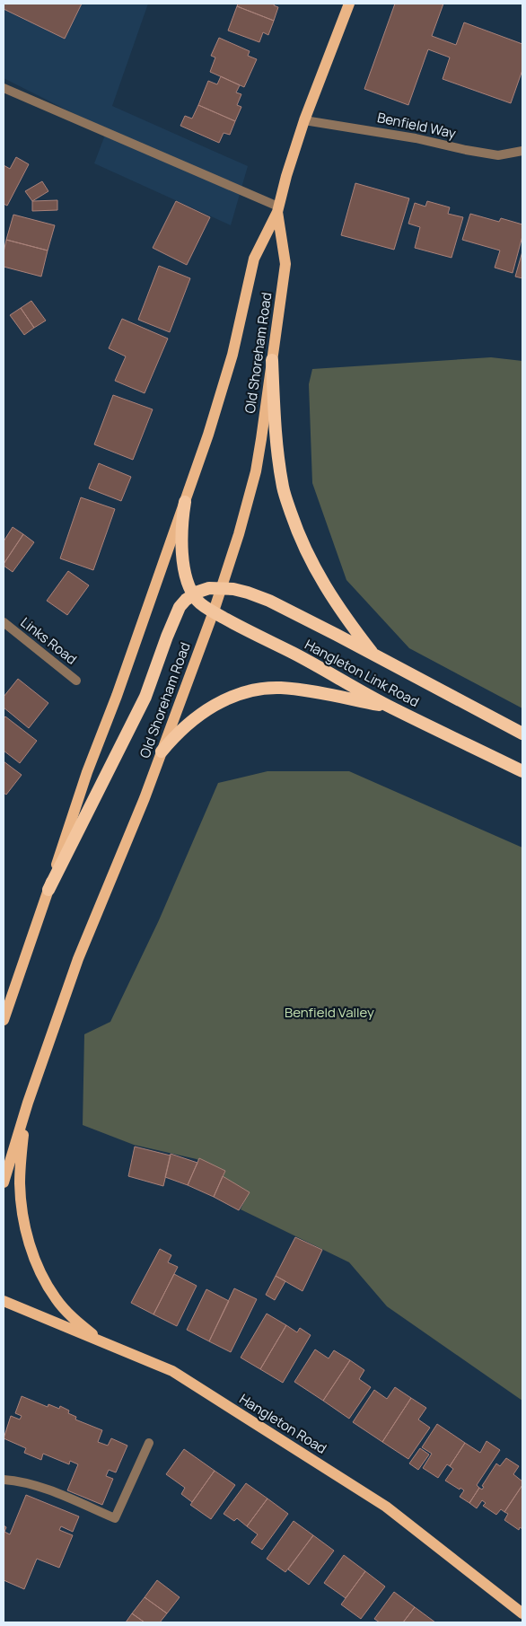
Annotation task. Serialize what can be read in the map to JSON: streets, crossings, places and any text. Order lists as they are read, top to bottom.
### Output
{
  "streets": {
    "highway": ["Hangleton Link Road"],
    "main road": ["Old Shoreham Road", "Hangleton Road"],
    "street": ["Benfield Way", "Links Road"]
  },
  "crossings": [
    ["Benfield Way", "Old Shoreham Road"],
    ["Old Shoreham Road", "Hangleton Link Road"]
  ],
  "parks": ["Benfield Valley"]
}
